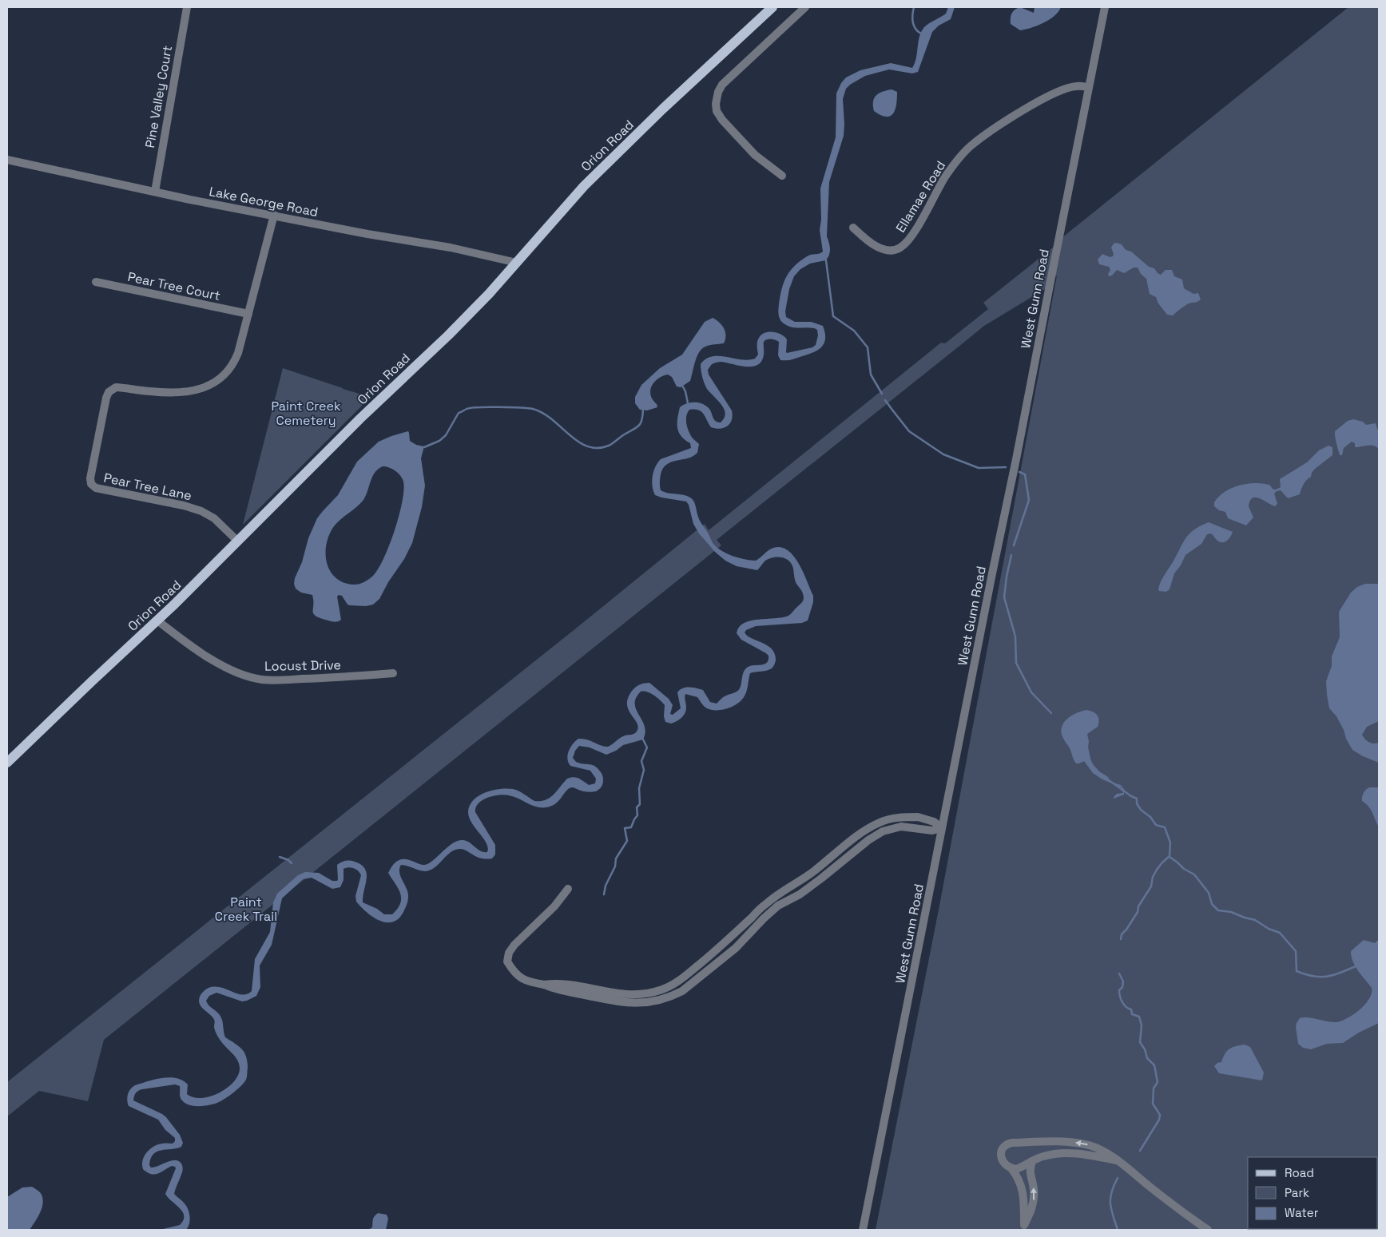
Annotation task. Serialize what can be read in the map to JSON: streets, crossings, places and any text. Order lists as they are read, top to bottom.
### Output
{
  "streets": {
    "main road": ["Orion Road"],
    "street": [
      "Pine Valley Court",
      "Ellamae Road",
      "Lake George Road",
      "Pear Tree Court",
      "West Gunn Road",
      "Pear Tree Lane",
      "Locust Drive"
    ]
  },
  "crossings": [
    ["Pine Valley Court", "Lake George Road"],
    ["Orion Road", "Lake George Road"],
    ["Orion Road", "Pear Tree Lane"],
    ["Orion Road", "Locust Drive"],
    ["Ellamae Road", "West Gunn Road"],
    ["Lake George Road", "Pear Tree Lane"],
    ["Pear Tree Court", "Pear Tree Lane"]
  ],
  "parks": ["Paint Creek Cemetery", "Paint Creek Trail"],
  "legend": ["Road", "Park", "Water"]
}
